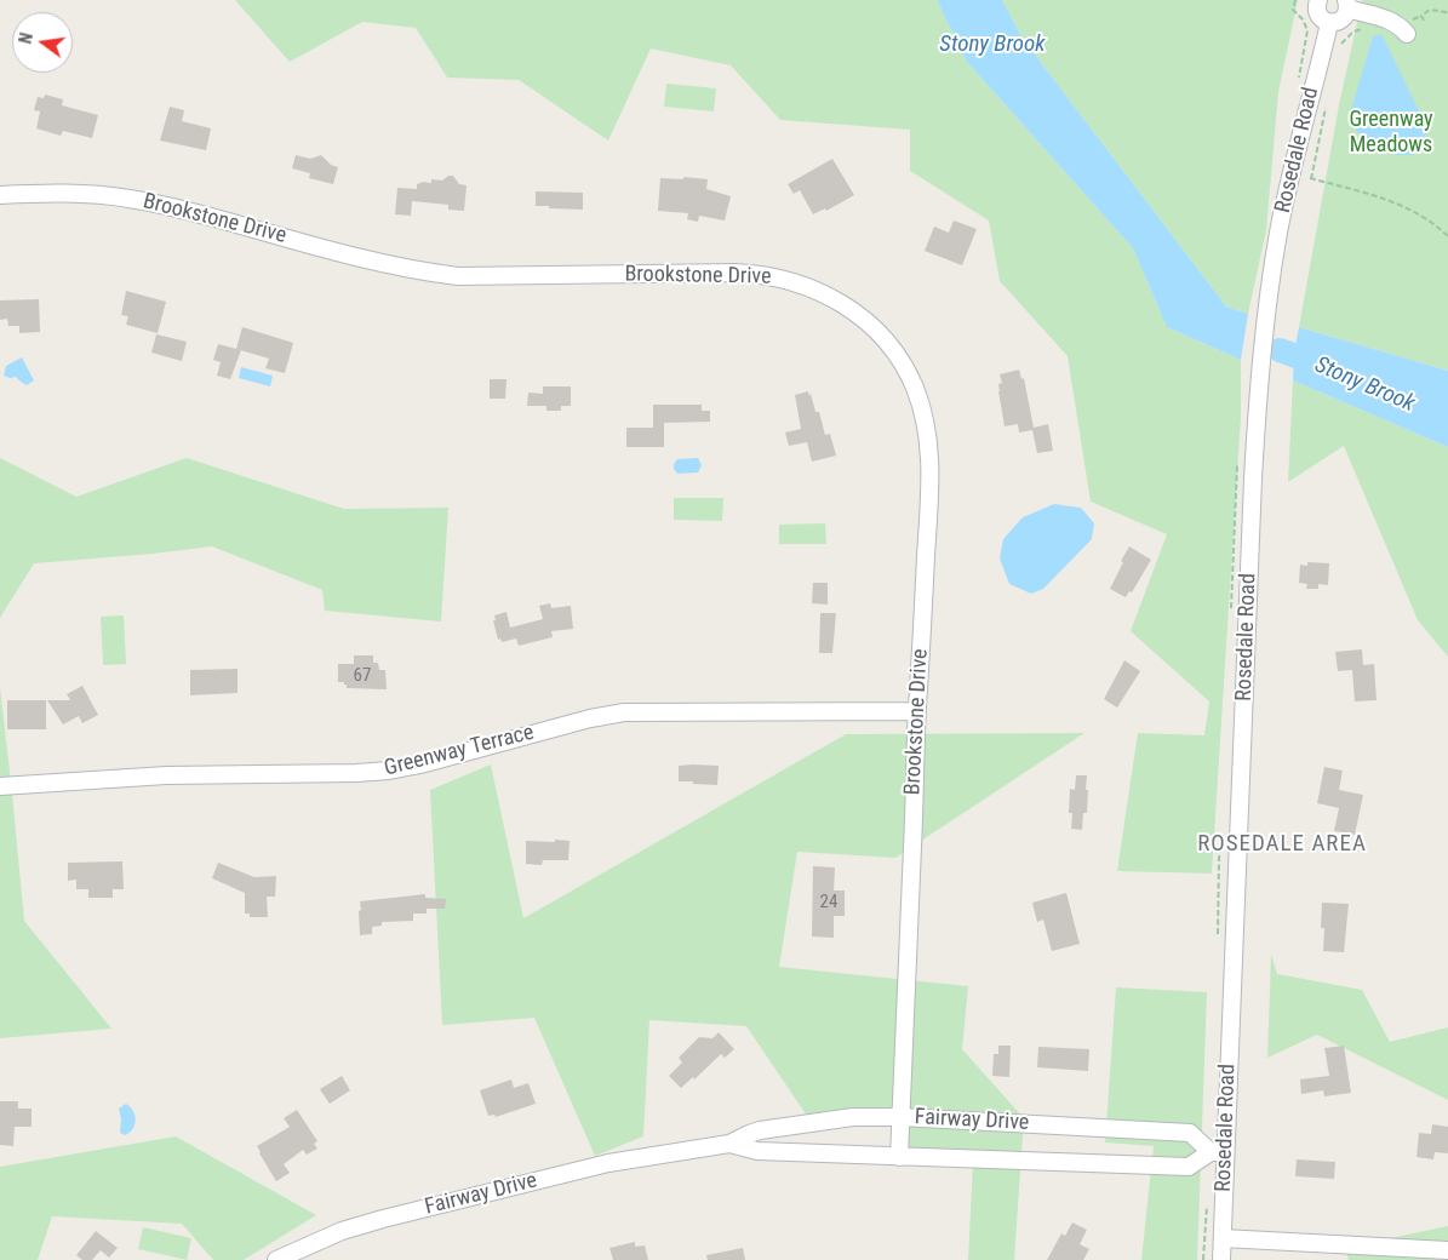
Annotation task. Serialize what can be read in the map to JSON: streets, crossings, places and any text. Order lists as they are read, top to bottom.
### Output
{
  "streets": {
    "street": [
      "Rosedale Road",
      "Brookstone Drive",
      "Greenway Terrace",
      "Fairway Drive"
    ]
  },
  "crossings": [
    ["Rosedale Road", "Fairway Drive"],
    ["Brookstone Drive", "Greenway Terrace"],
    ["Brookstone Drive", "Fairway Drive"]
  ],
  "districts": ["ROSEDALE AREA"],
  "water": ["Stony Brook"],
  "parks": ["Greenway Meadows"],
  "house_numbers": ["67", "24"],
  "north": "left"
}
